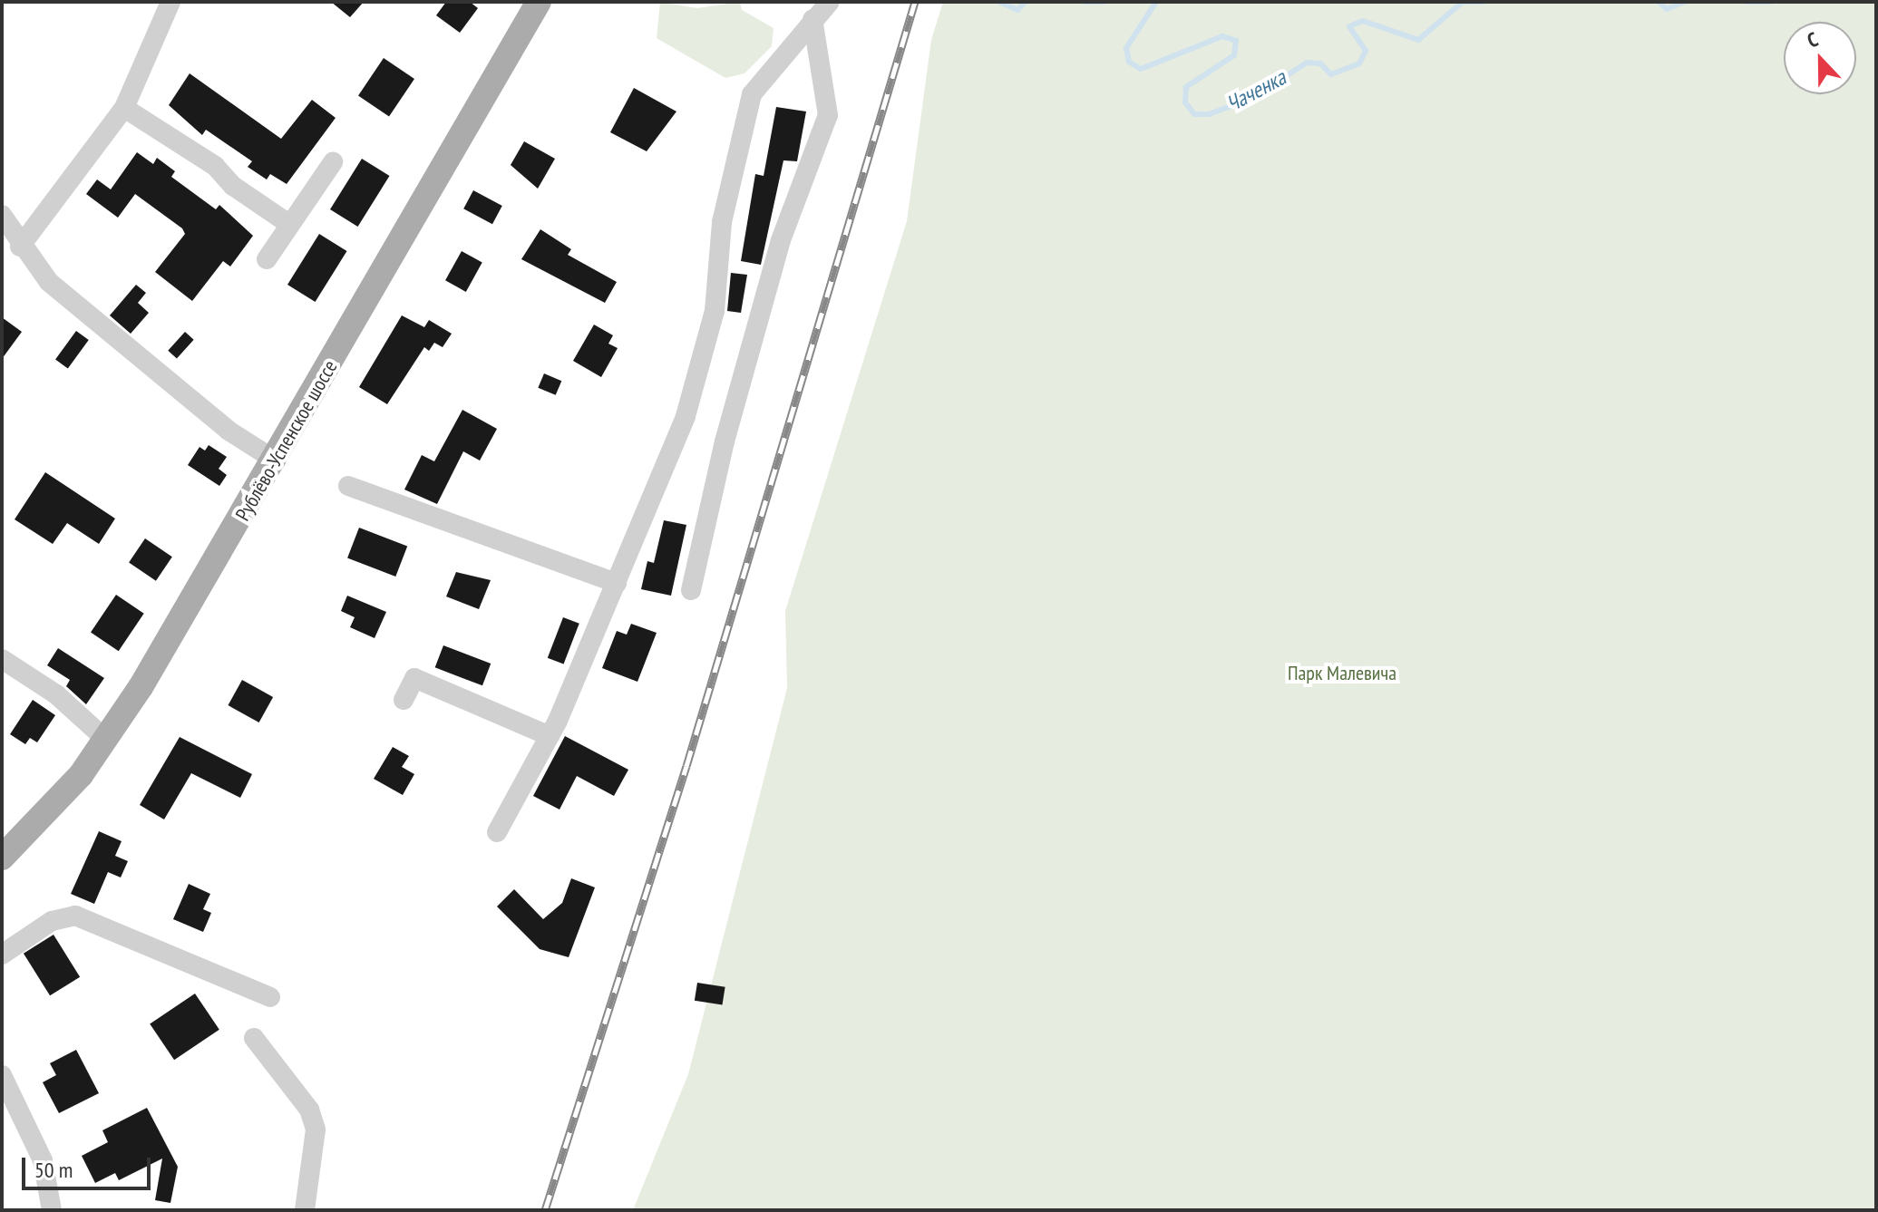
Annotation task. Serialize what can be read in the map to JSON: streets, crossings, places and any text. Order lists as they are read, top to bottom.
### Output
{
  "streets": {
    "main road": ["Рублёво-Успенское шоссе"]
  },
  "water": ["Чаченка"],
  "parks": ["Парк Малевича"],
  "scale_bar": "50 m",
  "north": "top"
}
